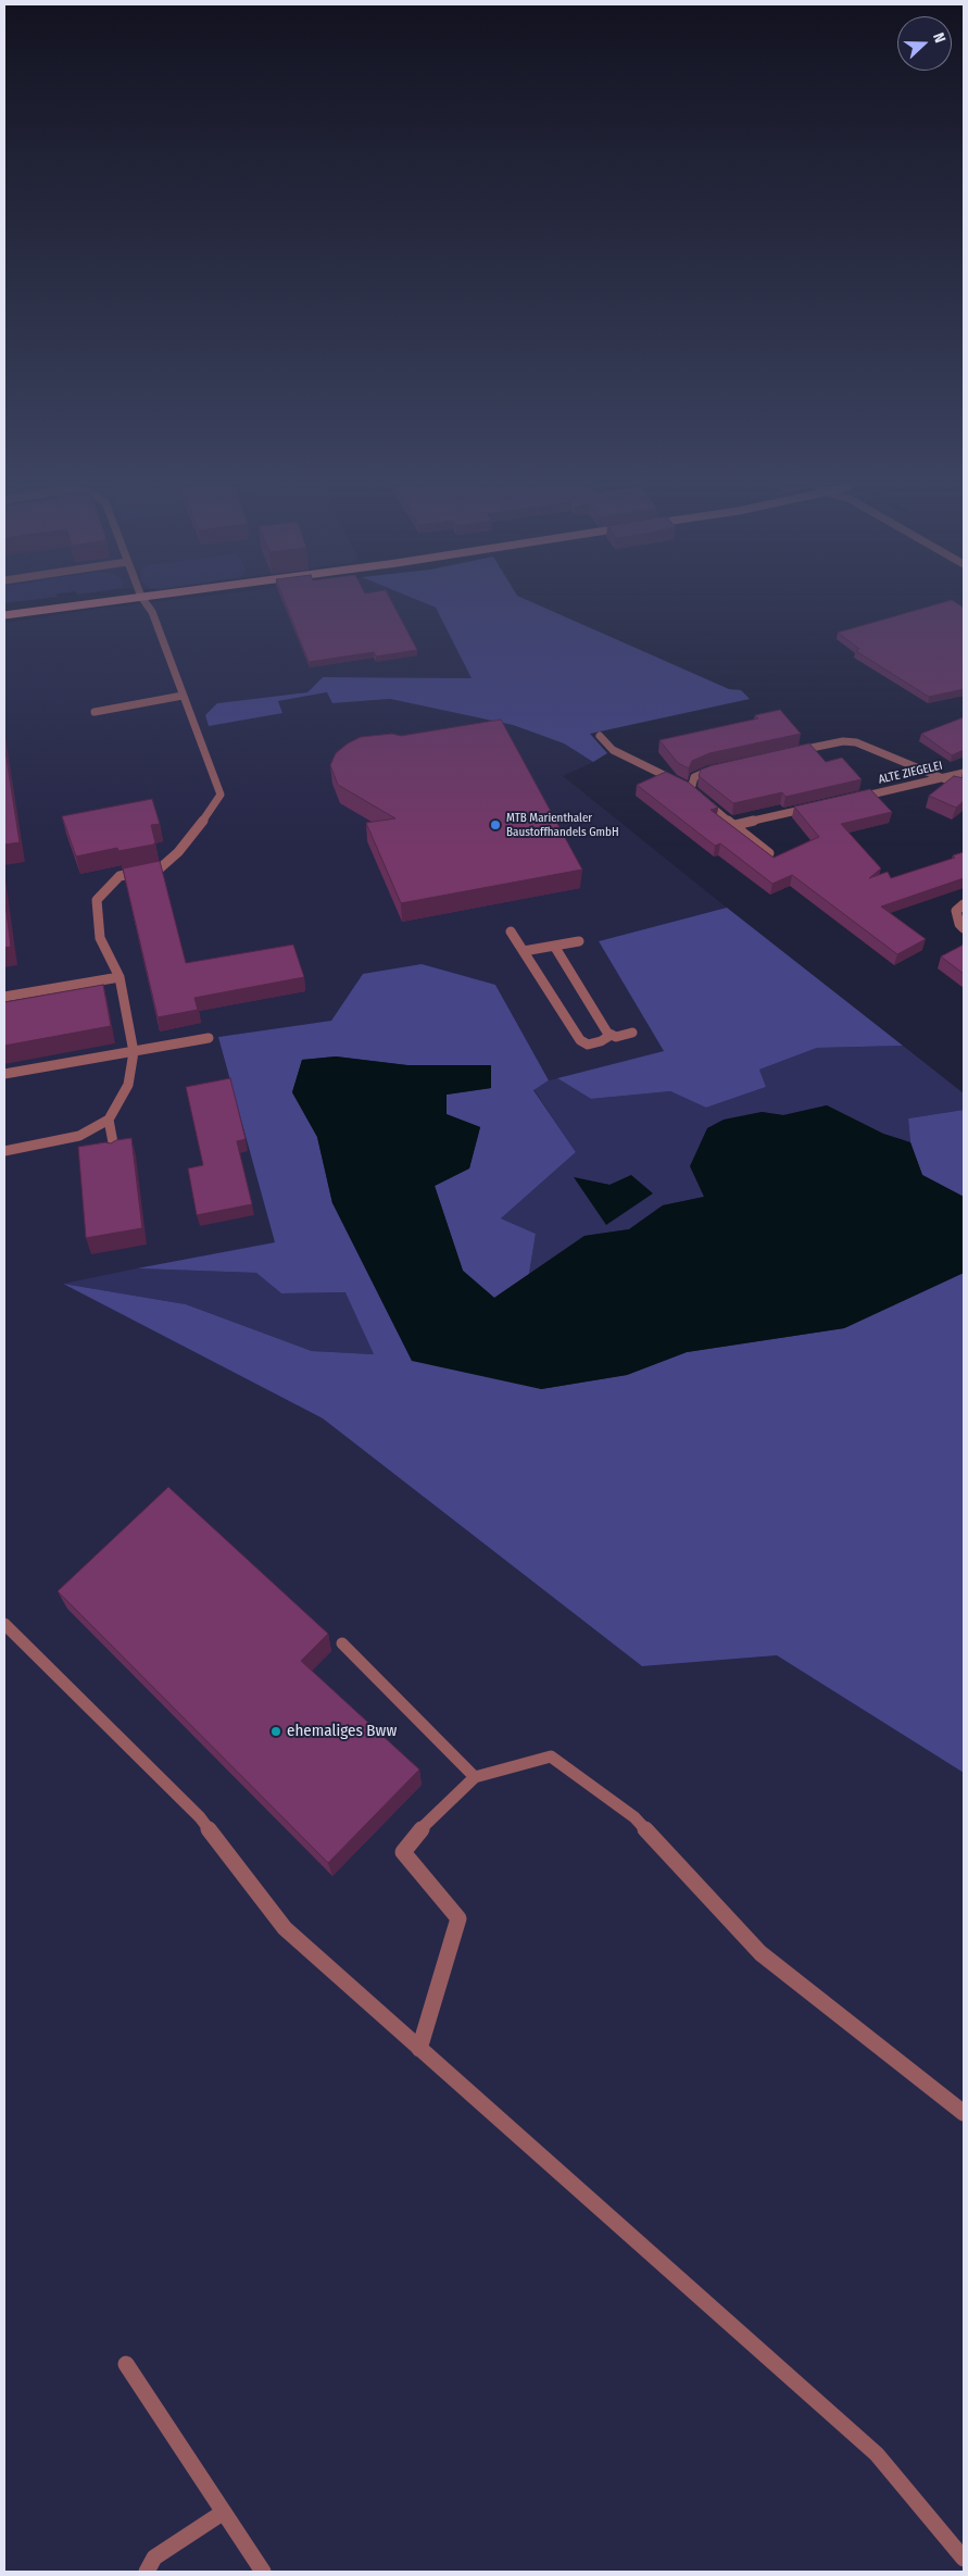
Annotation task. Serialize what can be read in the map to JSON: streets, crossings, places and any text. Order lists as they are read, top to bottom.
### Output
{
  "streets": {
    "street": ["ALTE ZIEGELEI"]
  },
  "places": ["MTB Marienthaler Baustoffhandels GmbH", "ehemaliges Bww"],
  "north": "right"
}
